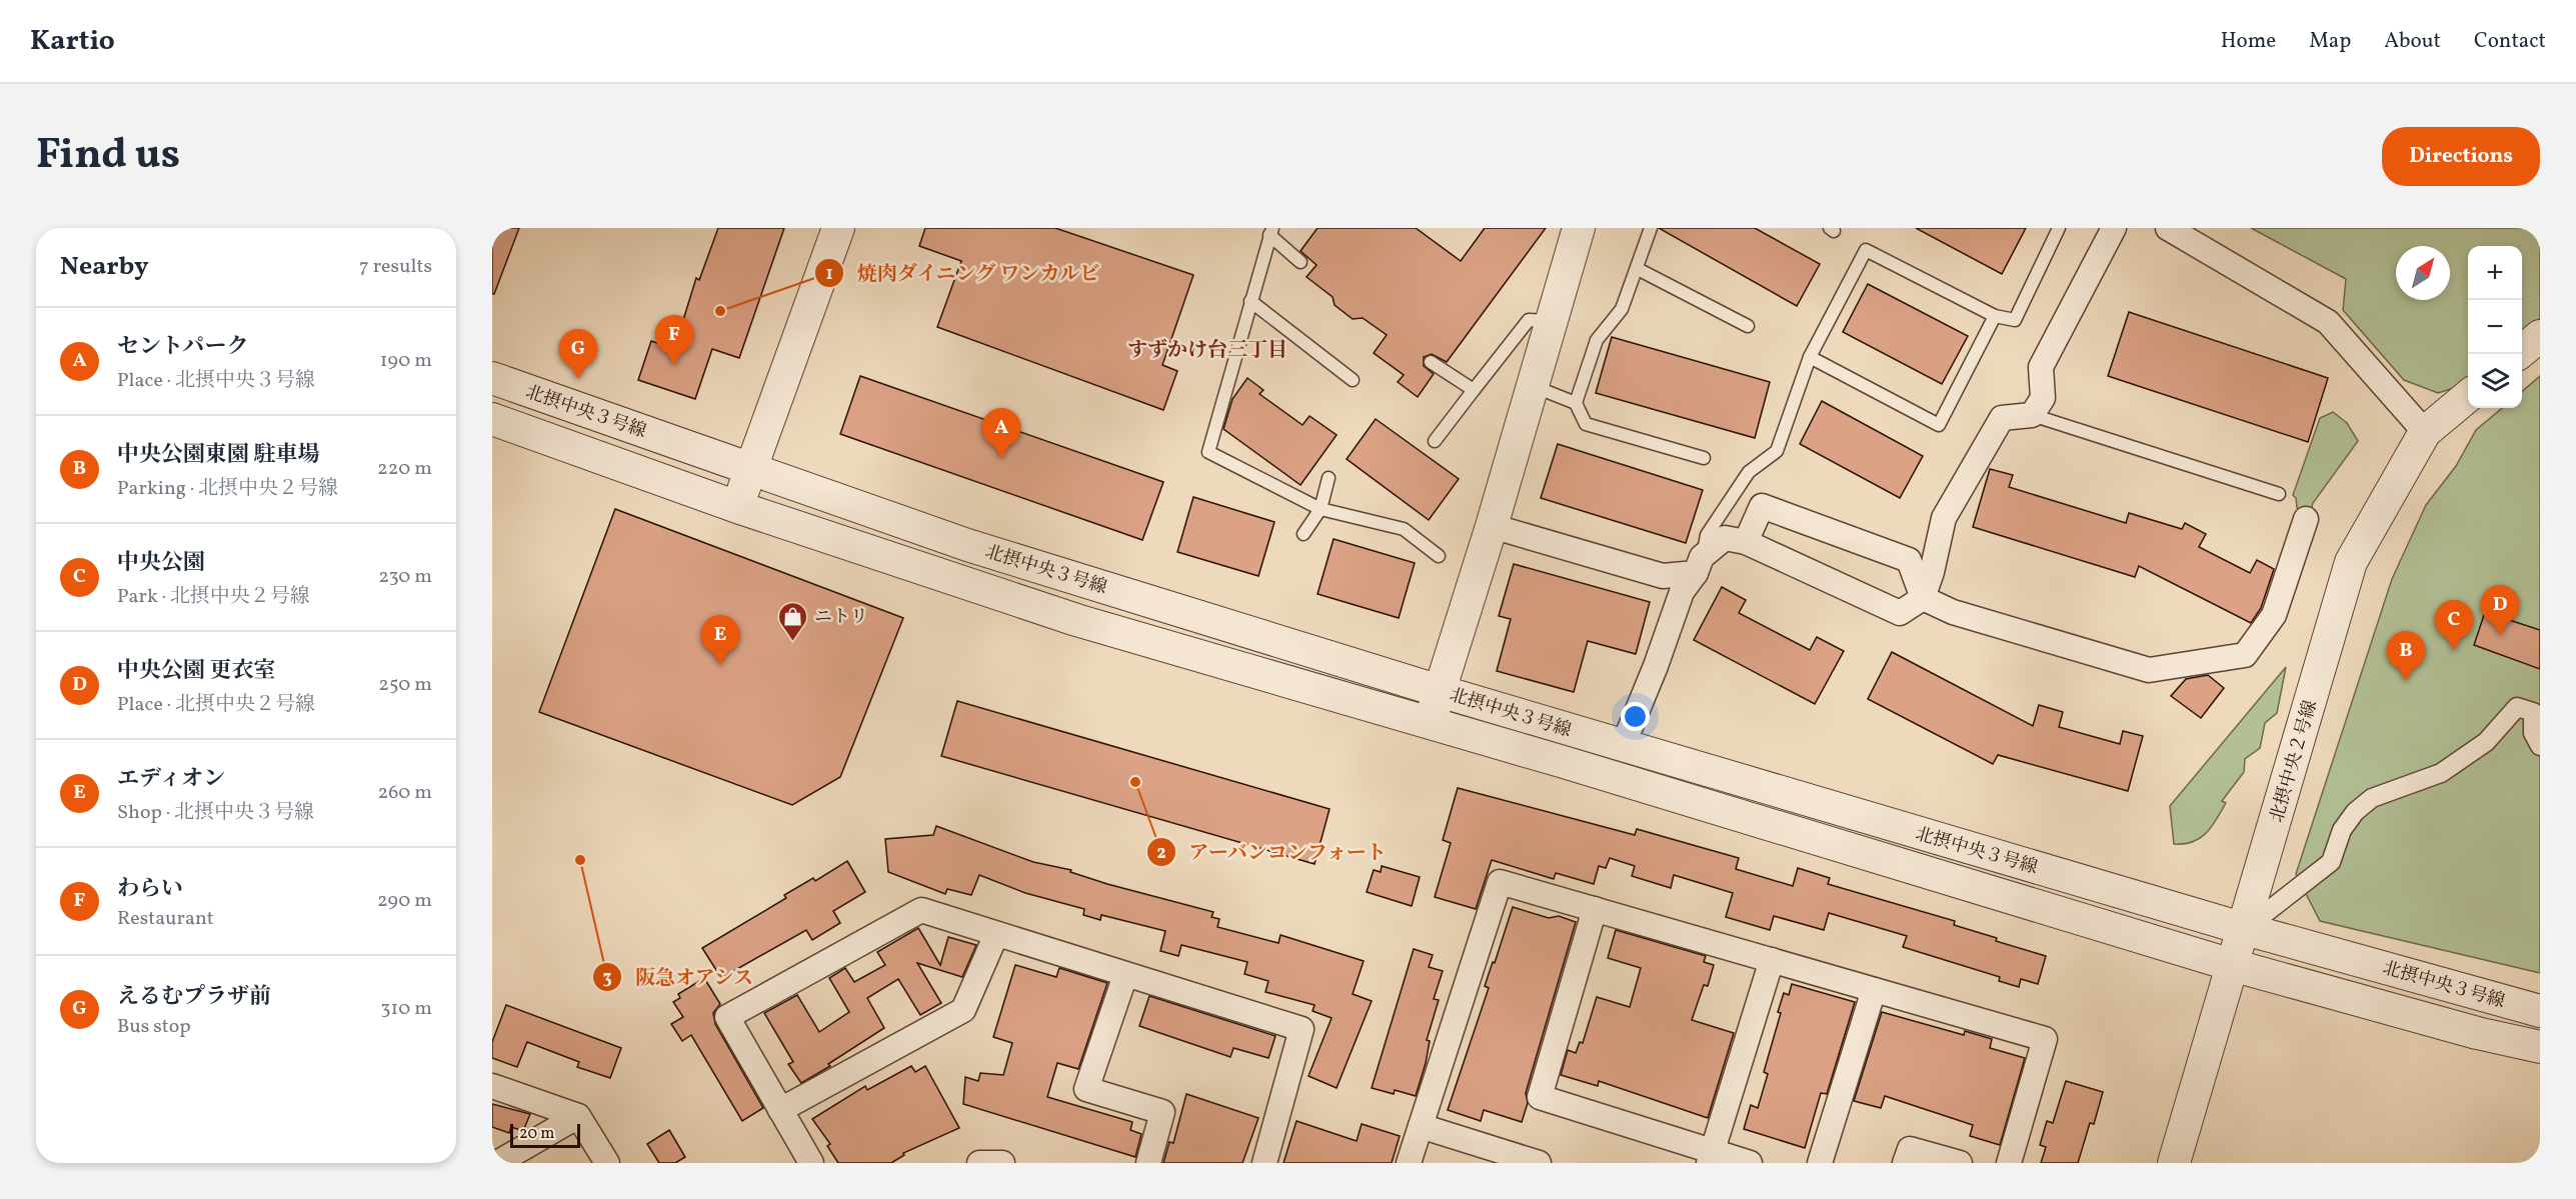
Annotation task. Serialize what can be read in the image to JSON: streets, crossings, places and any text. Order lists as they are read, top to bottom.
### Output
{
  "streets": {
    "street": ["北摂中央３号線", "北摂中央２号線"]
  },
  "crossings": [
    ["北摂中央３号線", "北摂中央２号線"]
  ],
  "districts": ["すずかけ台三丁目"],
  "places": {
    "other": ["焼肉ダイニング ワンカルビ", "アーバンコンフォート", "阪急オアシス"],
    "shop": ["ニトリ"]
  },
  "scale_bar": "20 m",
  "north": "top right",
  "page": {
    "header": "Kartio",
    "nav": [
      "Home",
      "Map",
      "About",
      "Contact"
    ],
    "title": "Find us",
    "buttons": "Directions",
    "heading": ["Nearby", "7 results"],
    "map_buttons": ["+", "−"],
    "list": [
      {
        "mark": "A",
        "name": "セントパーク",
        "note": "Place · 北摂中央３号線",
        "value": "190 m"
      },
      {
        "mark": "B",
        "name": "中央公園東園 駐車場",
        "note": "Parking · 北摂中央２号線",
        "value": "220 m"
      },
      {
        "mark": "C",
        "name": "中央公園",
        "note": "Park · 北摂中央２号線",
        "value": "230 m"
      },
      {
        "mark": "D",
        "name": "中央公園 更衣室",
        "note": "Place · 北摂中央２号線",
        "value": "250 m"
      },
      {
        "mark": "E",
        "name": "エディオン",
        "note": "Shop · 北摂中央３号線",
        "value": "260 m"
      },
      {
        "mark": "F",
        "name": "わらい",
        "note": "Restaurant",
        "value": "290 m"
      },
      {
        "mark": "G",
        "name": "えるむプラザ前",
        "note": "Bus stop",
        "value": "310 m"
      }
    ],
    "pins": [
      "F",
      "G",
      "A",
      "D",
      "C",
      "E",
      "B"
    ],
    "scale": "20 m"
  }
}
